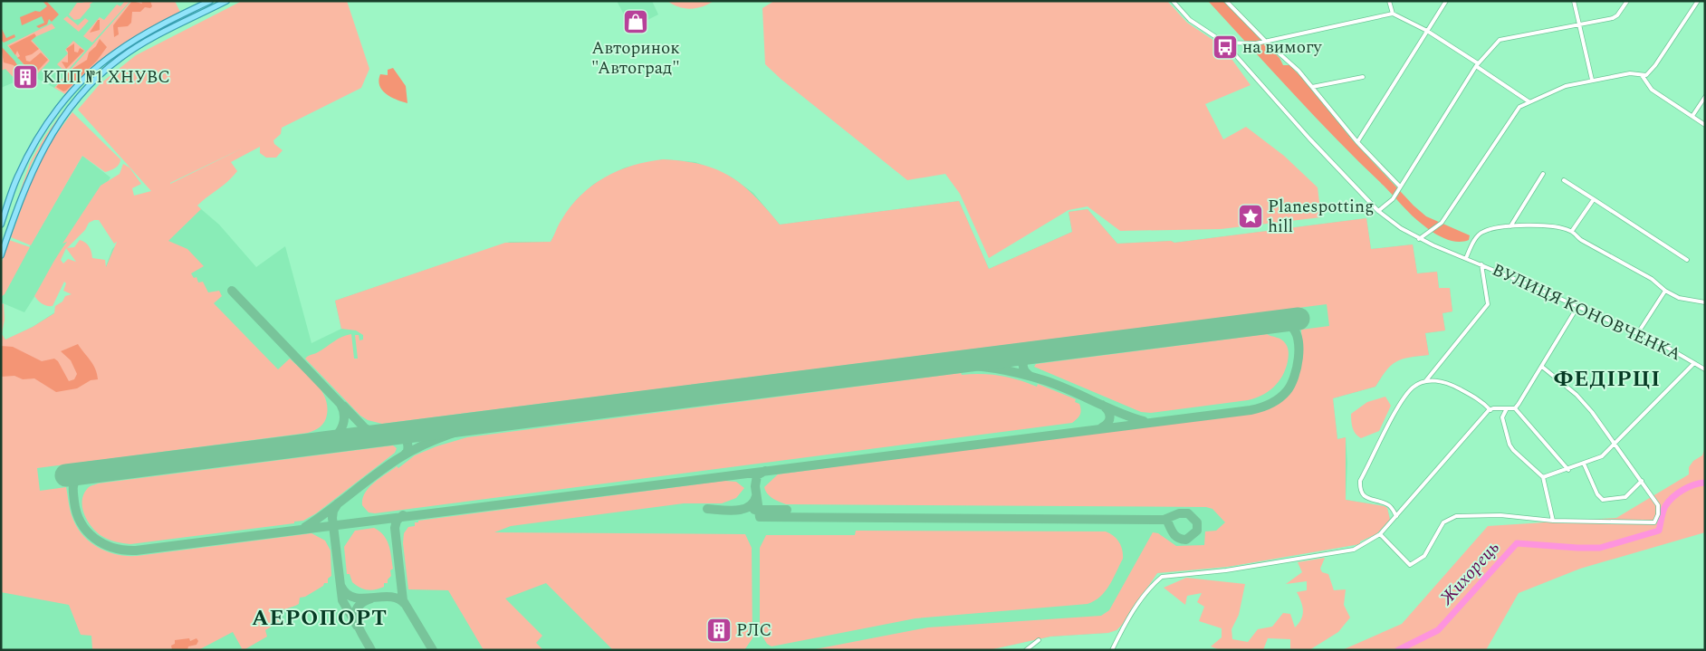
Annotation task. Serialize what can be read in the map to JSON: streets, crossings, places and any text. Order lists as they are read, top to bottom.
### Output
{
  "streets": {
    "street": ["ВУЛИЦЯ КОНОВЧЕНКА"]
  },
  "districts": ["ФЕДІРЦІ", "АЕРОПОРТ"],
  "water": ["Жихорець"],
  "places": {
    "shop": ["Авторинок \"Автоград\""],
    "bus stop": ["на вимогу"],
    "building": ["КПП №1 ХНУВС", "РЛС"],
    "place": ["Planespotting hill"]
  }
}
